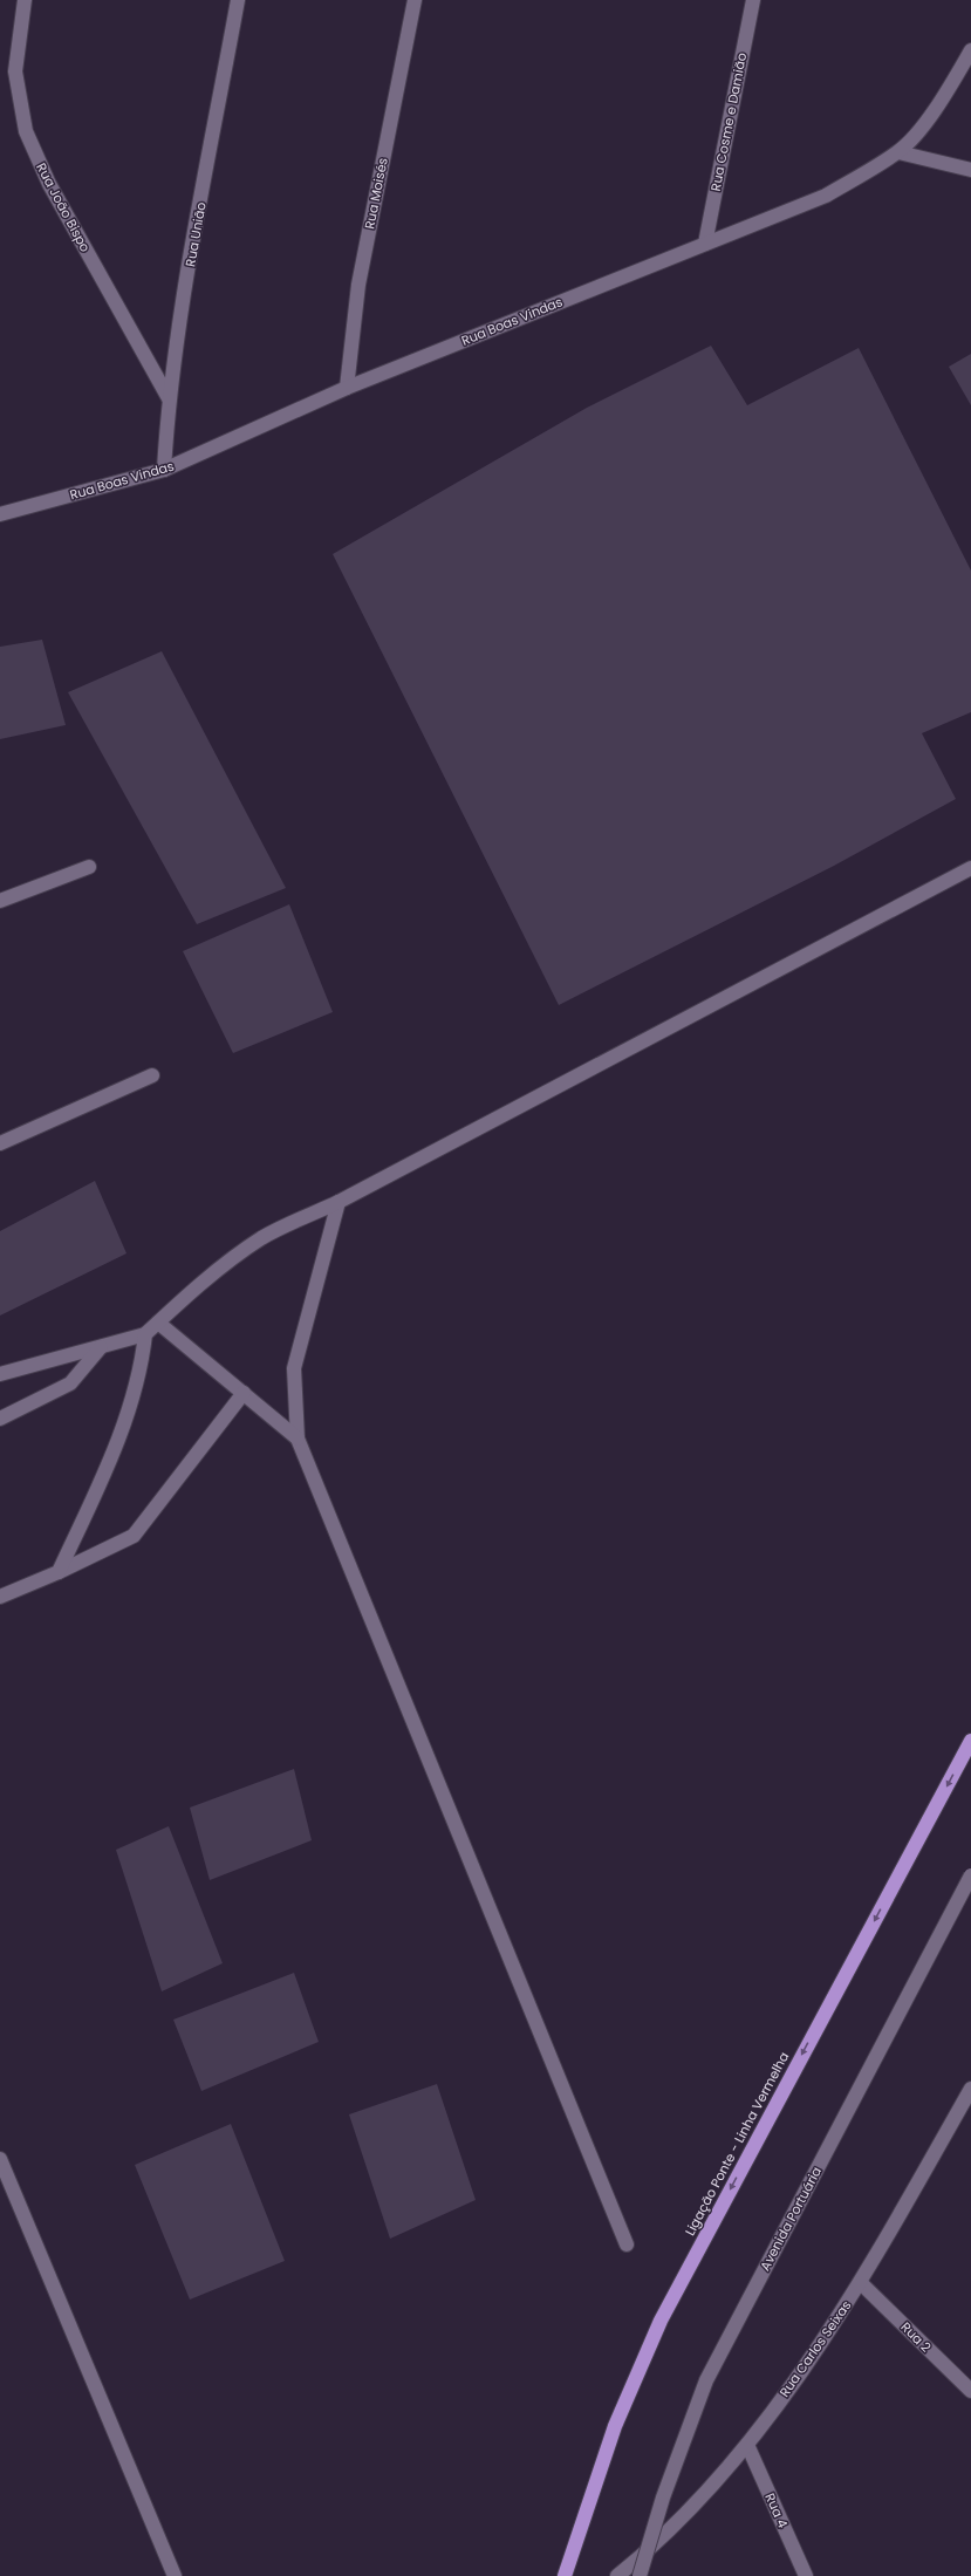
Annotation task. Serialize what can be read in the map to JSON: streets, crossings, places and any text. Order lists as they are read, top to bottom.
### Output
{
  "streets": {
    "highway": ["Ligação Ponte - Linha Vermelha"],
    "street": [
      "Rua Cosme e Damião",
      "Rua Moisés",
      "Rua João Bispo",
      "Rua União",
      "Rua Boas Vindas",
      "Avenida Portuária",
      "Rua 2",
      "Rua Carlos Seixas",
      "Rua 4"
    ]
  },
  "crossings": [
    ["Rua Cosme e Damião", "Rua Boas Vindas"],
    ["Rua Moisés", "Rua Boas Vindas"],
    ["Rua João Bispo", "Rua União"],
    ["Rua União", "Rua Boas Vindas"],
    ["Rua 2", "Rua Carlos Seixas"],
    ["Rua Carlos Seixas", "Rua 4"]
  ],
  "one_way": ["Ligação Ponte - Linha Vermelha"]
}
